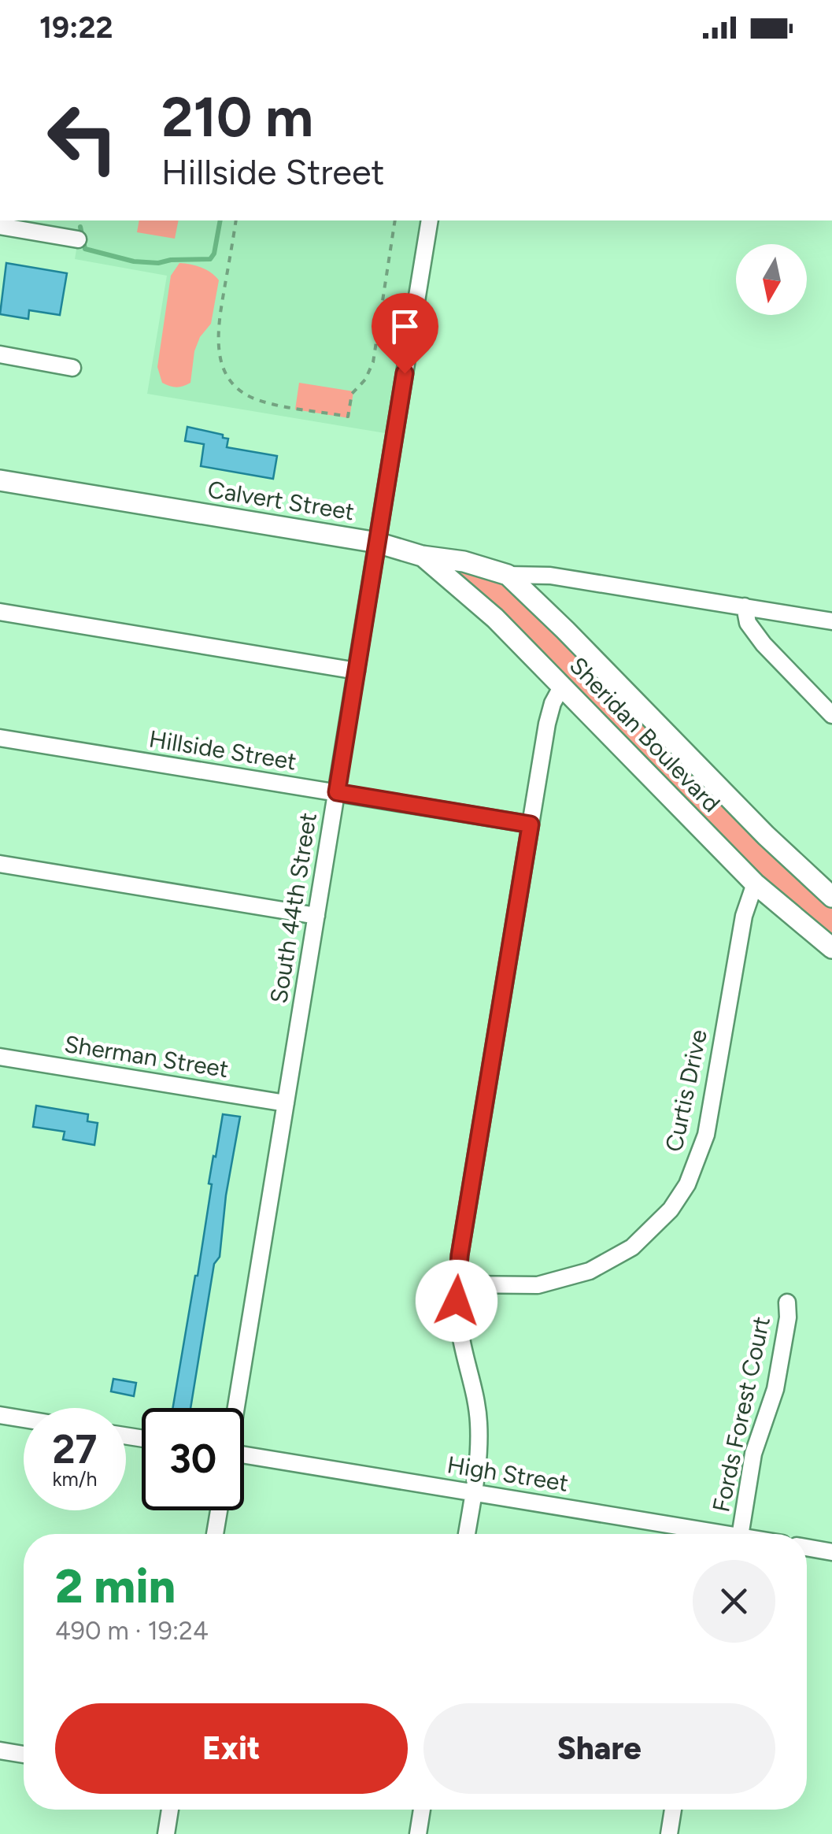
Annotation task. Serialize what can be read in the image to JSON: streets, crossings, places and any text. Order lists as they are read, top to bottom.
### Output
{
  "streets": {
    "main road": ["Calvert Street", "Sheridan Boulevard"],
    "street": [
      "Hillside Street",
      "South 44th Street",
      "Sherman Street",
      "Curtis Drive",
      "Fords Forest Court",
      "High Street"
    ]
  },
  "crossings": [
    ["Calvert Street", "Sheridan Boulevard"],
    ["Calvert Street", "South 44th Street"],
    ["Sheridan Boulevard", "Curtis Drive"],
    ["Hillside Street", "South 44th Street"],
    ["South 44th Street", "Sherman Street"]
  ],
  "north": "bottom",
  "page": {
    "status": "19:22",
    "turn": ["210 m", "Hillside Street"],
    "speed": "27 km/h",
    "limit": "30",
    "heading": ["2 min", "490 m · 19:24"],
    "buttons": ["Exit", "Share"]
  }
}
